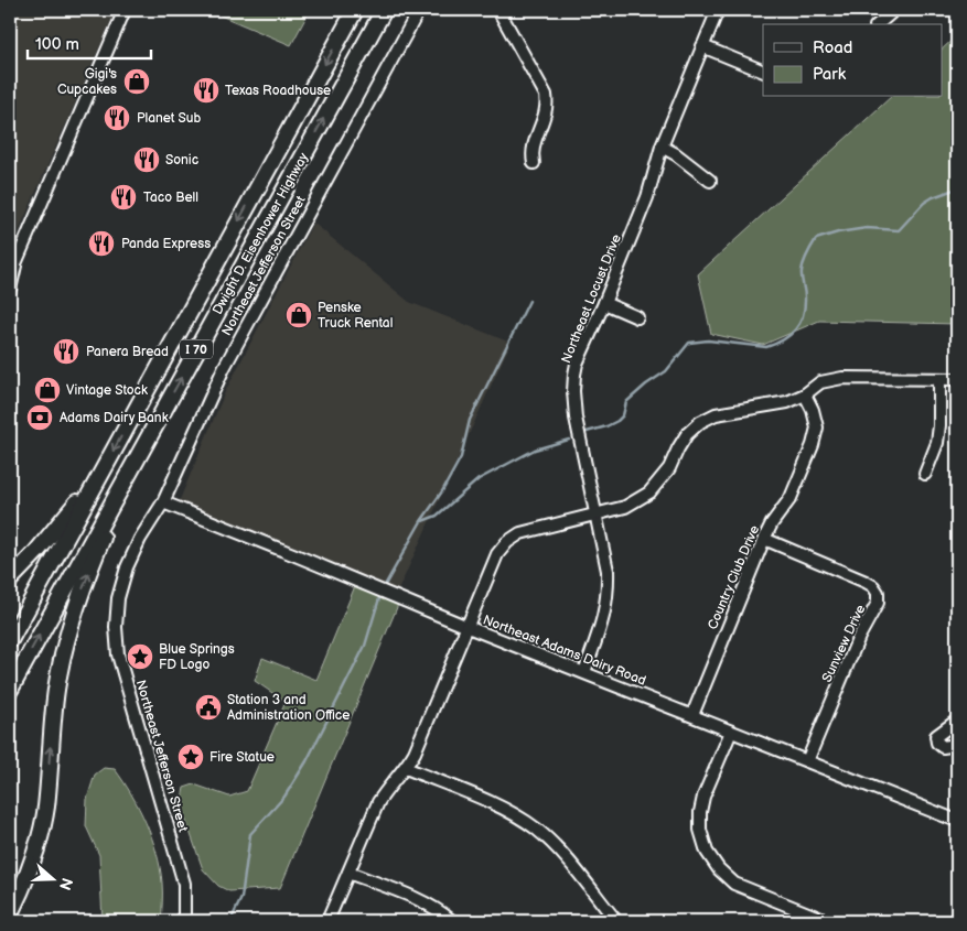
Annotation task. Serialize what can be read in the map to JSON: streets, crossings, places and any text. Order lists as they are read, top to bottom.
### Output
{
  "streets": {
    "highway": ["Dwight D. Eisenhower Highway", "I 70"],
    "street": [
      "Northeast Jefferson Street",
      "Northeast Locust Drive",
      "Country Club Drive",
      "Sunview Drive",
      "Northeast Adams Dairy Road"
    ]
  },
  "crossings": [
    ["Northeast Jefferson Street", "Northeast Adams Dairy Road"],
    ["Northeast Locust Drive", "Northeast Adams Dairy Road"],
    ["Country Club Drive", "Sunview Drive"],
    ["Country Club Drive", "Northeast Adams Dairy Road"],
    ["Sunview Drive", "Northeast Adams Dairy Road"]
  ],
  "places": {
    "shop": ["Gigi's Cupcakes", "Penske Truck Rental", "Vintage Stock"],
    "restaurant": [
      "Texas Roadhouse",
      "Planet Sub",
      "Sonic",
      "Taco Bell",
      "Panda Express",
      "Panera Bread"
    ],
    "bank": ["Adams Dairy Bank"],
    "place": ["Blue Springs FD Logo", "Fire Statue"],
    "public building": ["Station 3 and Administration Office"]
  },
  "legend": ["Road", "Park"],
  "scale_bar": "100 m",
  "north": "right"
}
